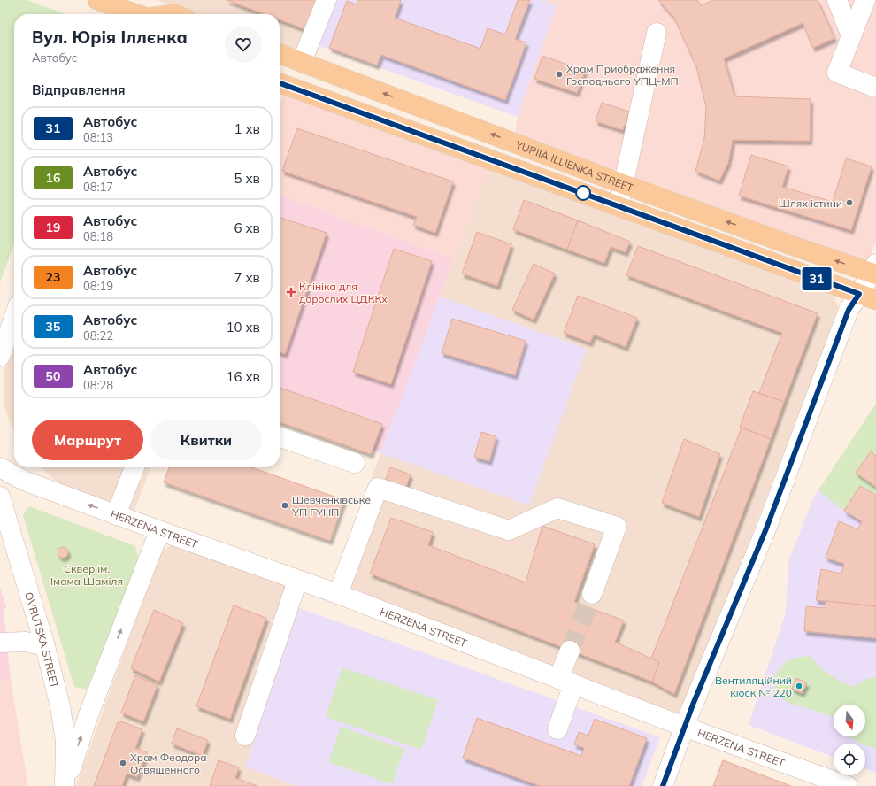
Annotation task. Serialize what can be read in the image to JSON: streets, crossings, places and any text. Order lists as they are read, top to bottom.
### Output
{
  "streets": {
    "main road": ["YURIIA ILLIENKA STREET"],
    "street": ["HERZENA STREET", "OVRUTSKA STREET"]
  },
  "crossings": [
    ["HERZENA STREET", "OVRUTSKA STREET"]
  ],
  "parks": ["Сквер ім. Імама Шаміля"],
  "places": {
    "other": [
      "Храм Приображення Господнього УПЦ-МП",
      "Шлях істини",
      "Шевченківське УП ГУНП",
      "Вентиляційний кіоск № 220",
      "Храм Феодора Освященного"
    ],
    "health": ["Клініка для дорослих ЦДККх"]
  },
  "lines": ["bus line 31"],
  "north": "bottom",
  "page": {
    "on_map": "31",
    "heading": [
      ["Вул. Юрія Іллєнка", "Автобус"],
      "Відправлення"
    ],
    "list": [
      {
        "mark": "31",
        "name": "Автобус",
        "note": "08:13",
        "value": "1 хв"
      },
      {
        "mark": "16",
        "name": "Автобус",
        "note": "08:17",
        "value": "5 хв"
      },
      {
        "mark": "19",
        "name": "Автобус",
        "note": "08:18",
        "value": "6 хв"
      },
      {
        "mark": "23",
        "name": "Автобус",
        "note": "08:19",
        "value": "7 хв"
      },
      {
        "mark": "35",
        "name": "Автобус",
        "note": "08:22",
        "value": "10 хв"
      },
      {
        "mark": "50",
        "name": "Автобус",
        "note": "08:28",
        "value": "16 хв"
      }
    ],
    "buttons": ["Маршрут", "Квитки"]
  }
}
